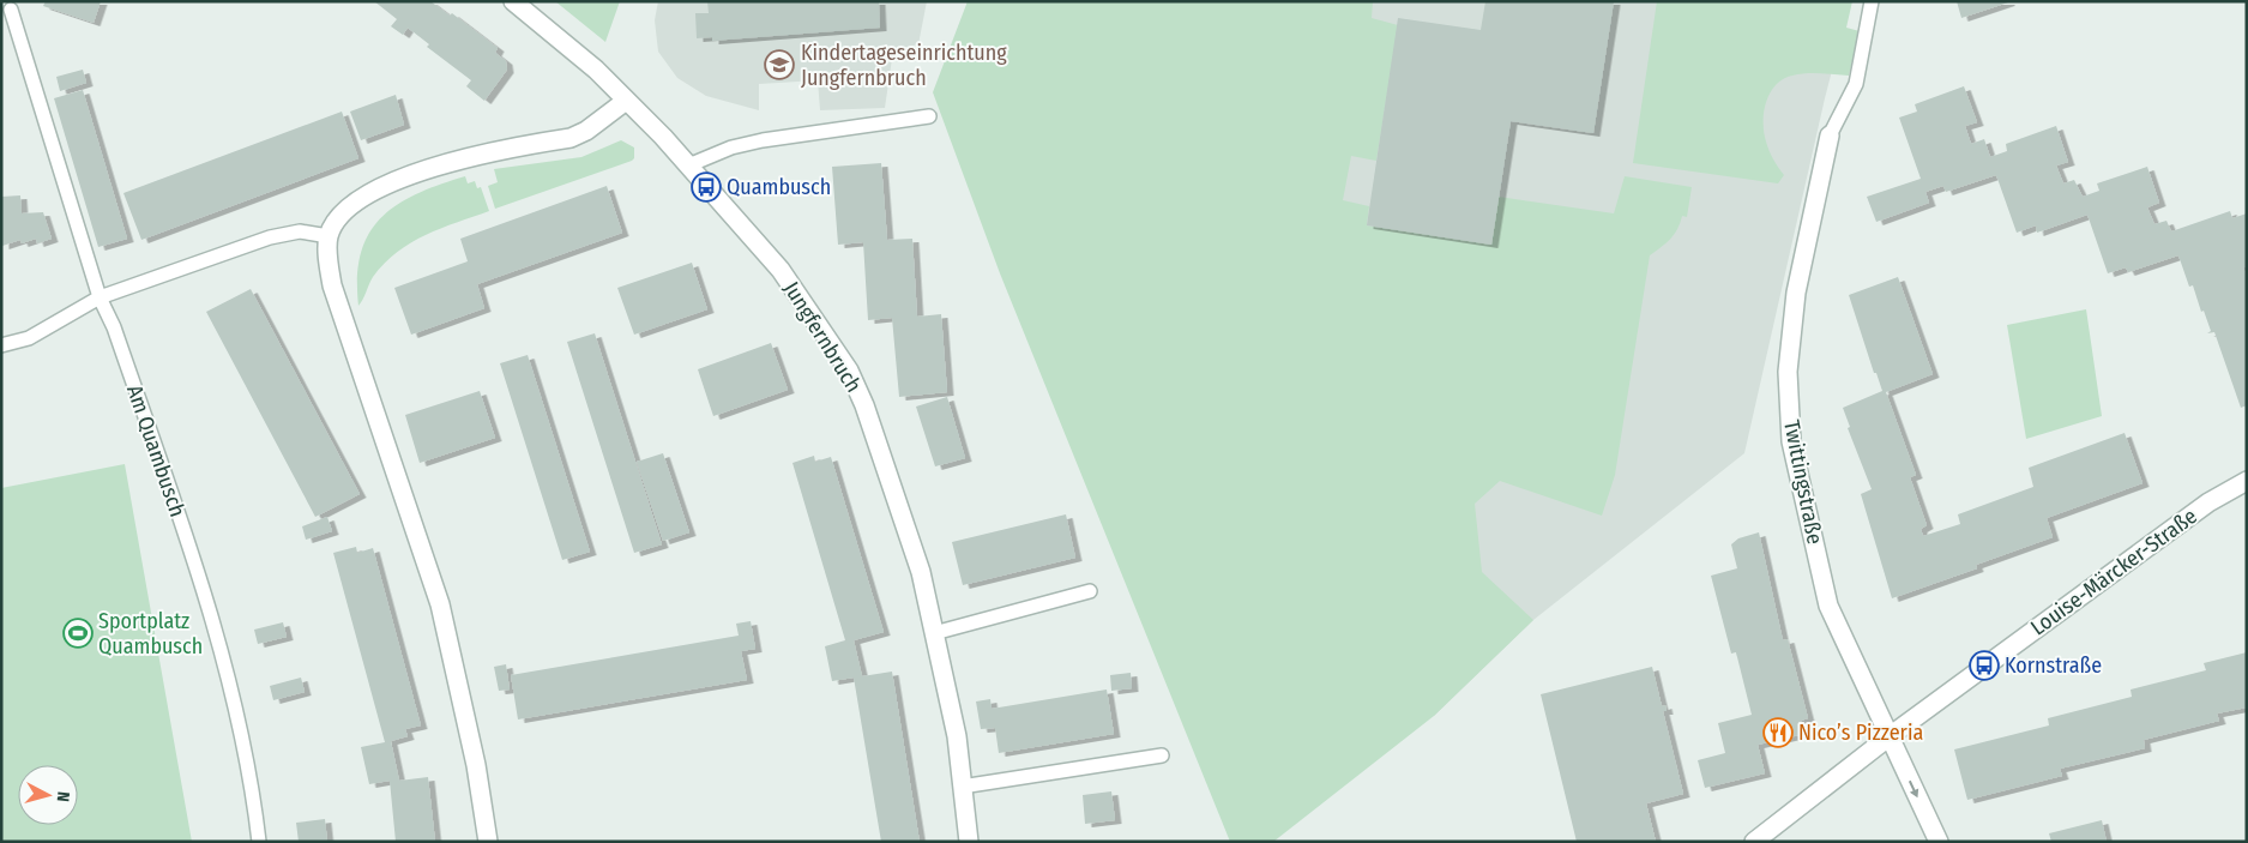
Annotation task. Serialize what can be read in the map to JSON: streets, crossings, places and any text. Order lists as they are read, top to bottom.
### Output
{
  "streets": {
    "street": ["Jungfernbruch", "Twittingstraße", "Louise-Märcker-Straße"],
    "lane": ["Am Quambusch"]
  },
  "crossings": [
    ["Twittingstraße", "Louise-Märcker-Straße"]
  ],
  "places": {
    "school or university": ["Kindertageseinrichtung Jungfernbruch"],
    "bus stop": ["Quambusch", "Kornstraße"],
    "sports": ["Sportplatz Quambusch"],
    "restaurant": ["Nico’s Pizzeria"]
  },
  "north": "right"
}
